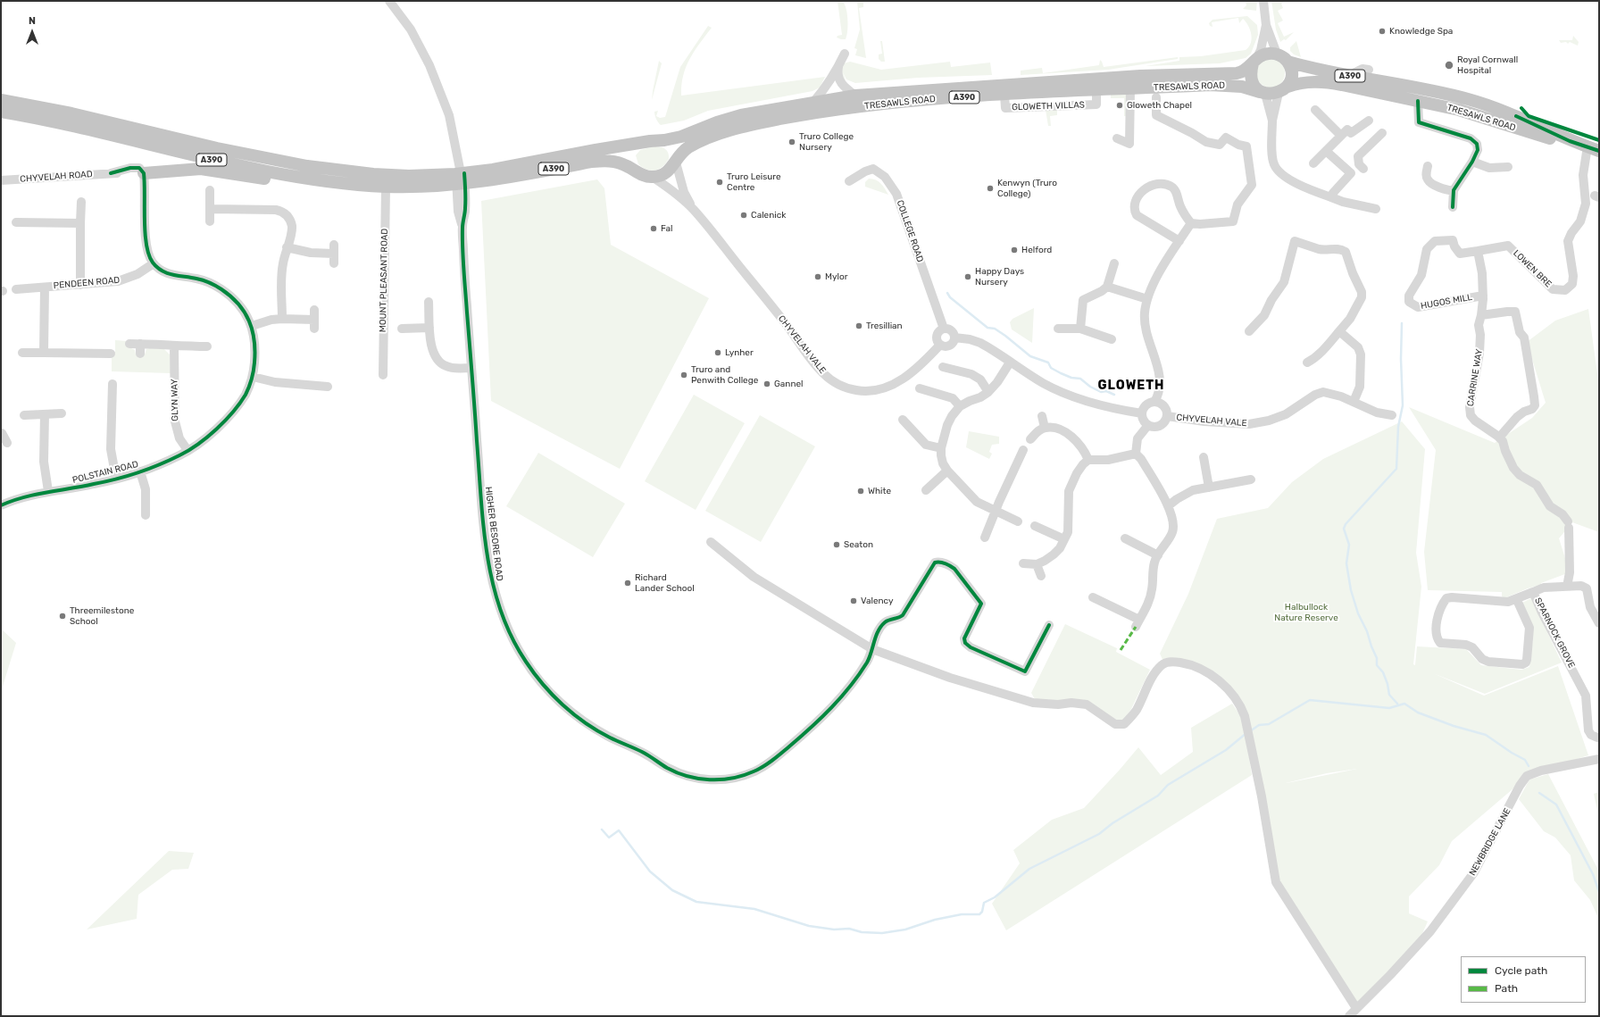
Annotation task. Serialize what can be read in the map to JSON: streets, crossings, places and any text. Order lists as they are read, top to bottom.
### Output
{
  "streets": {
    "highway": ["A390", "TRESAWLS ROAD"],
    "street": [
      "GLOWETH VILLAS",
      "CHYVELAH ROAD",
      "COLLEGE ROAD",
      "LOWEN BRE",
      "MOUNT PLEASANT ROAD",
      "PENDEEN ROAD",
      "HUGOS MILL",
      "CHYVELAH VALE",
      "CARRINE WAY",
      "GLYN WAY",
      "POLSTAIN ROAD",
      "HIGHER BESORE ROAD",
      "SPARNOCK GROVE",
      "NEWBRIDGE LANE"
    ]
  },
  "crossings": [
    ["A390", "TRESAWLS ROAD"],
    ["A390", "MOUNT PLEASANT ROAD"],
    ["A390", "CHYVELAH VALE"],
    ["A390", "HIGHER BESORE ROAD"],
    ["TRESAWLS ROAD", "GLOWETH VILLAS"],
    ["TRESAWLS ROAD", "LOWEN BRE"],
    ["TRESAWLS ROAD", "CHYVELAH VALE"],
    ["COLLEGE ROAD", "CHYVELAH VALE"],
    ["LOWEN BRE", "HUGOS MILL"],
    ["LOWEN BRE", "CARRINE WAY"],
    ["PENDEEN ROAD", "POLSTAIN ROAD"],
    ["HUGOS MILL", "CARRINE WAY"],
    ["GLYN WAY", "POLSTAIN ROAD"]
  ],
  "districts": ["GLOWETH"],
  "parks": ["Halbullock Nature Reserve"],
  "places": [
    "Knowledge Spa",
    "Royal Cornwall Hospital",
    "Gloweth Chapel",
    "Truro College Nursery",
    "Truro Leisure Centre",
    "Kenwyn (Truro College)",
    "Calenick",
    "Fal",
    "Helford",
    "Mylor",
    "Happy Days Nursery",
    "Tresillian",
    "Lynher",
    "Truro and Penwith College",
    "Gannel",
    "White",
    "Seaton",
    "Richard Lander School",
    "Valency",
    "Threemilestone School"
  ],
  "legend": ["Cycle path", "Path"],
  "north": "top"
}
